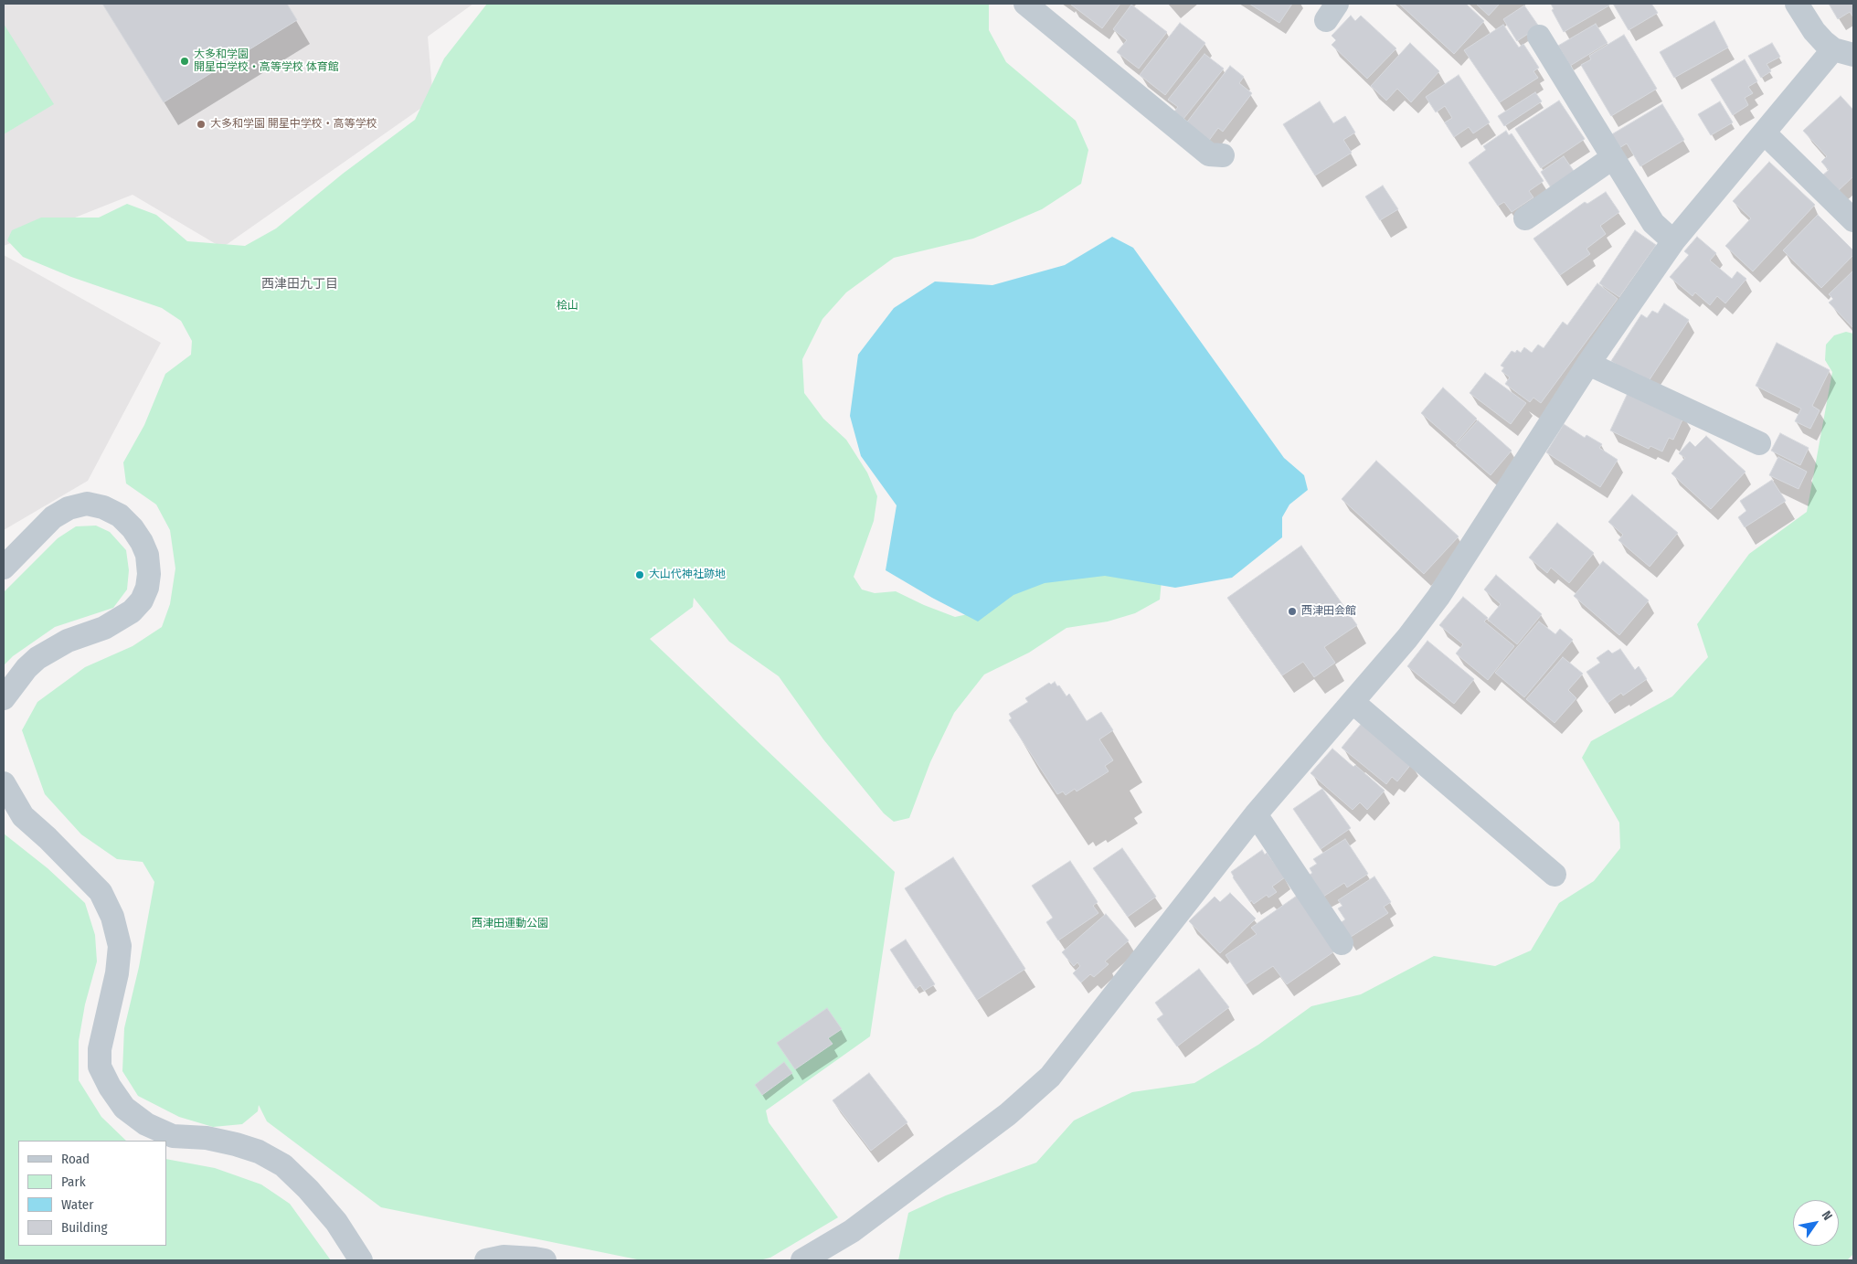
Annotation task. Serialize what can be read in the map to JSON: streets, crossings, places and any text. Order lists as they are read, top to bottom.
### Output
{
  "districts": ["西津田九丁目"],
  "parks": ["桧山", "西津田運動公園"],
  "places": [
    "大多和学園 開星中学校・高等学校 体育館",
    "大多和学園 開星中学校・高等学校",
    "大山代神社跡地",
    "西津田会館"
  ],
  "legend": [
    "Road",
    "Park",
    "Water",
    "Building"
  ],
  "north": "top right"
}
